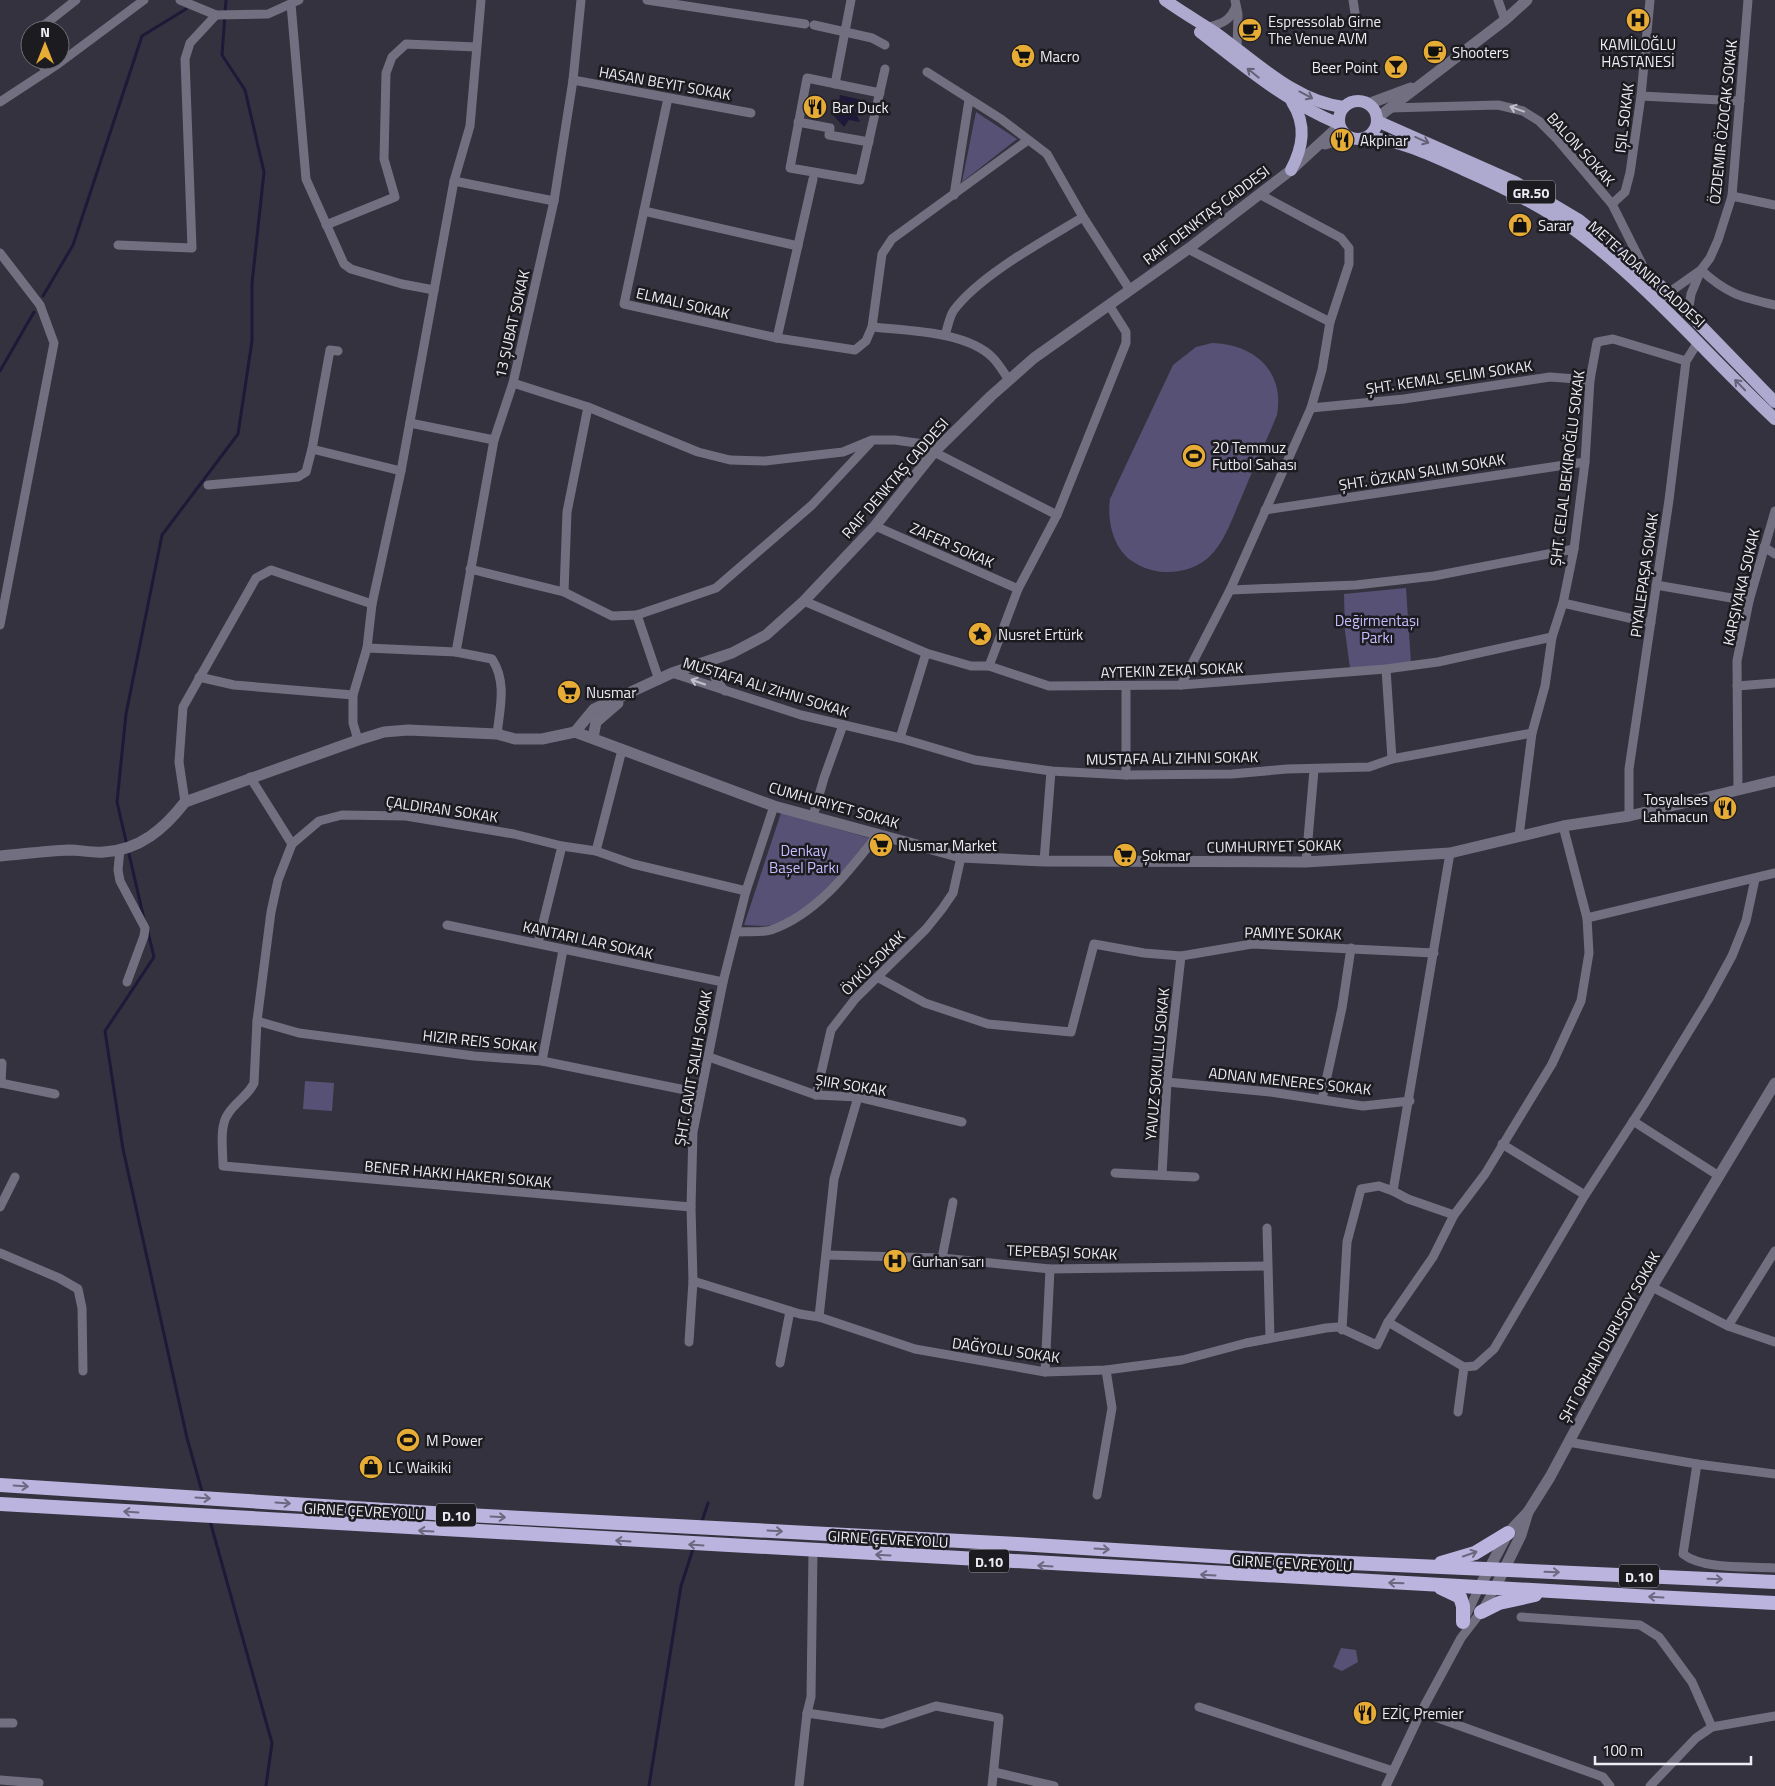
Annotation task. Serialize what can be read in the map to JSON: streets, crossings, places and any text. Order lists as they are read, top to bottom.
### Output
{
  "streets": {
    "highway": ["GIRNE ÇEVREYOLU", "D.10"],
    "main road": ["GR.50"],
    "street": [
      "HASAN BEYIT SOKAK",
      "ÖZDEMIR ÖZOCAK SOKAK",
      "BALON SOKAK",
      "RAIF DENKTAŞ CADDESI",
      "13 ŞUBAT SOKAK",
      "ŞHT. KEMAL SELIM SOKAK",
      "ŞHT. CELAL BEKIROĞLU SOKAK",
      "ŞHT. ÖZKAN SALIM SOKAK",
      "ZAFER SOKAK",
      "PIYALEPAŞA SOKAK",
      "AYTEKIN ZEKAI SOKAK",
      "MUSTAFA ALI ZIHNI SOKAK",
      "CUMHURIYET SOKAK",
      "PAMIYE SOKAK",
      "ÖYKÜ SOKAK",
      "YAVUZ SOKULLU SOKAK",
      "ŞHT. CAVIT SALIH SOKAK",
      "ADNAN MENERES SOKAK",
      "ŞIIR SOKAK",
      "ŞHT ORHAN DURUSOY SOKAK",
      "DAĞYOLU SOKAK"
    ]
  },
  "crossings": [
    ["HASAN BEYIT SOKAK", "13 ŞUBAT SOKAK"],
    ["ÖZDEMIR ÖZOCAK SOKAK", "GR.50"],
    ["BALON SOKAK", "GR.50"],
    ["GR.50", "RAIF DENKTAŞ CADDESI"],
    ["GR.50", "PIYALEPAŞA SOKAK"],
    ["RAIF DENKTAŞ CADDESI", "ZAFER SOKAK"],
    ["RAIF DENKTAŞ CADDESI", "AYTEKIN ZEKAI SOKAK"],
    ["RAIF DENKTAŞ CADDESI", "MUSTAFA ALI ZIHNI SOKAK"],
    ["RAIF DENKTAŞ CADDESI", "CUMHURIYET SOKAK"],
    ["ŞHT. KEMAL SELIM SOKAK", "ŞHT. CELAL BEKIROĞLU SOKAK"],
    ["ŞHT. CELAL BEKIROĞLU SOKAK", "ŞHT. ÖZKAN SALIM SOKAK"],
    ["ŞHT. CELAL BEKIROĞLU SOKAK", "PIYALEPAŞA SOKAK"],
    ["ŞHT. CELAL BEKIROĞLU SOKAK", "AYTEKIN ZEKAI SOKAK"],
    ["ŞHT. CELAL BEKIROĞLU SOKAK", "MUSTAFA ALI ZIHNI SOKAK"],
    ["ŞHT. CELAL BEKIROĞLU SOKAK", "CUMHURIYET SOKAK"],
    ["PIYALEPAŞA SOKAK", "CUMHURIYET SOKAK"],
    ["CUMHURIYET SOKAK", "ÖYKÜ SOKAK"],
    ["CUMHURIYET SOKAK", "ŞHT. CAVIT SALIH SOKAK"],
    ["PAMIYE SOKAK", "ÖYKÜ SOKAK"],
    ["PAMIYE SOKAK", "YAVUZ SOKULLU SOKAK"],
    ["ÖYKÜ SOKAK", "ŞIIR SOKAK"],
    ["YAVUZ SOKULLU SOKAK", "ADNAN MENERES SOKAK"],
    ["ŞHT. CAVIT SALIH SOKAK", "ŞIIR SOKAK"],
    ["ŞHT. CAVIT SALIH SOKAK", "DAĞYOLU SOKAK"],
    ["ŞHT ORHAN DURUSOY SOKAK", "GIRNE ÇEVREYOLU"]
  ],
  "one_way": ["BALON SOKAK"],
  "parks": ["Değirmentaşı Parkı", "Denkay Başel Parkı"],
  "places": {
    "hospital": ["KAMİLOĞLU HASTANESİ", "Gurhan sarı"],
    "cafe": ["Espressolab Girne The Venue AVM", "Shooters"],
    "supermarket": [
      "Macro",
      "Nusmar",
      "Nusmar Market",
      "Şokmar"
    ],
    "bar": ["Beer Point"],
    "restaurant": [
      "Bar Duck",
      "Akpinar",
      "Tosyalıses Lahmacun",
      "EZİÇ Premier"
    ],
    "shop": ["Sarar", "LC Waikiki"],
    "sports": ["20 Temmuz Futbol Sahası", "M Power"],
    "place": ["Nusret Ertürk"]
  },
  "scale_bar": "100 m",
  "north": "top"
}
